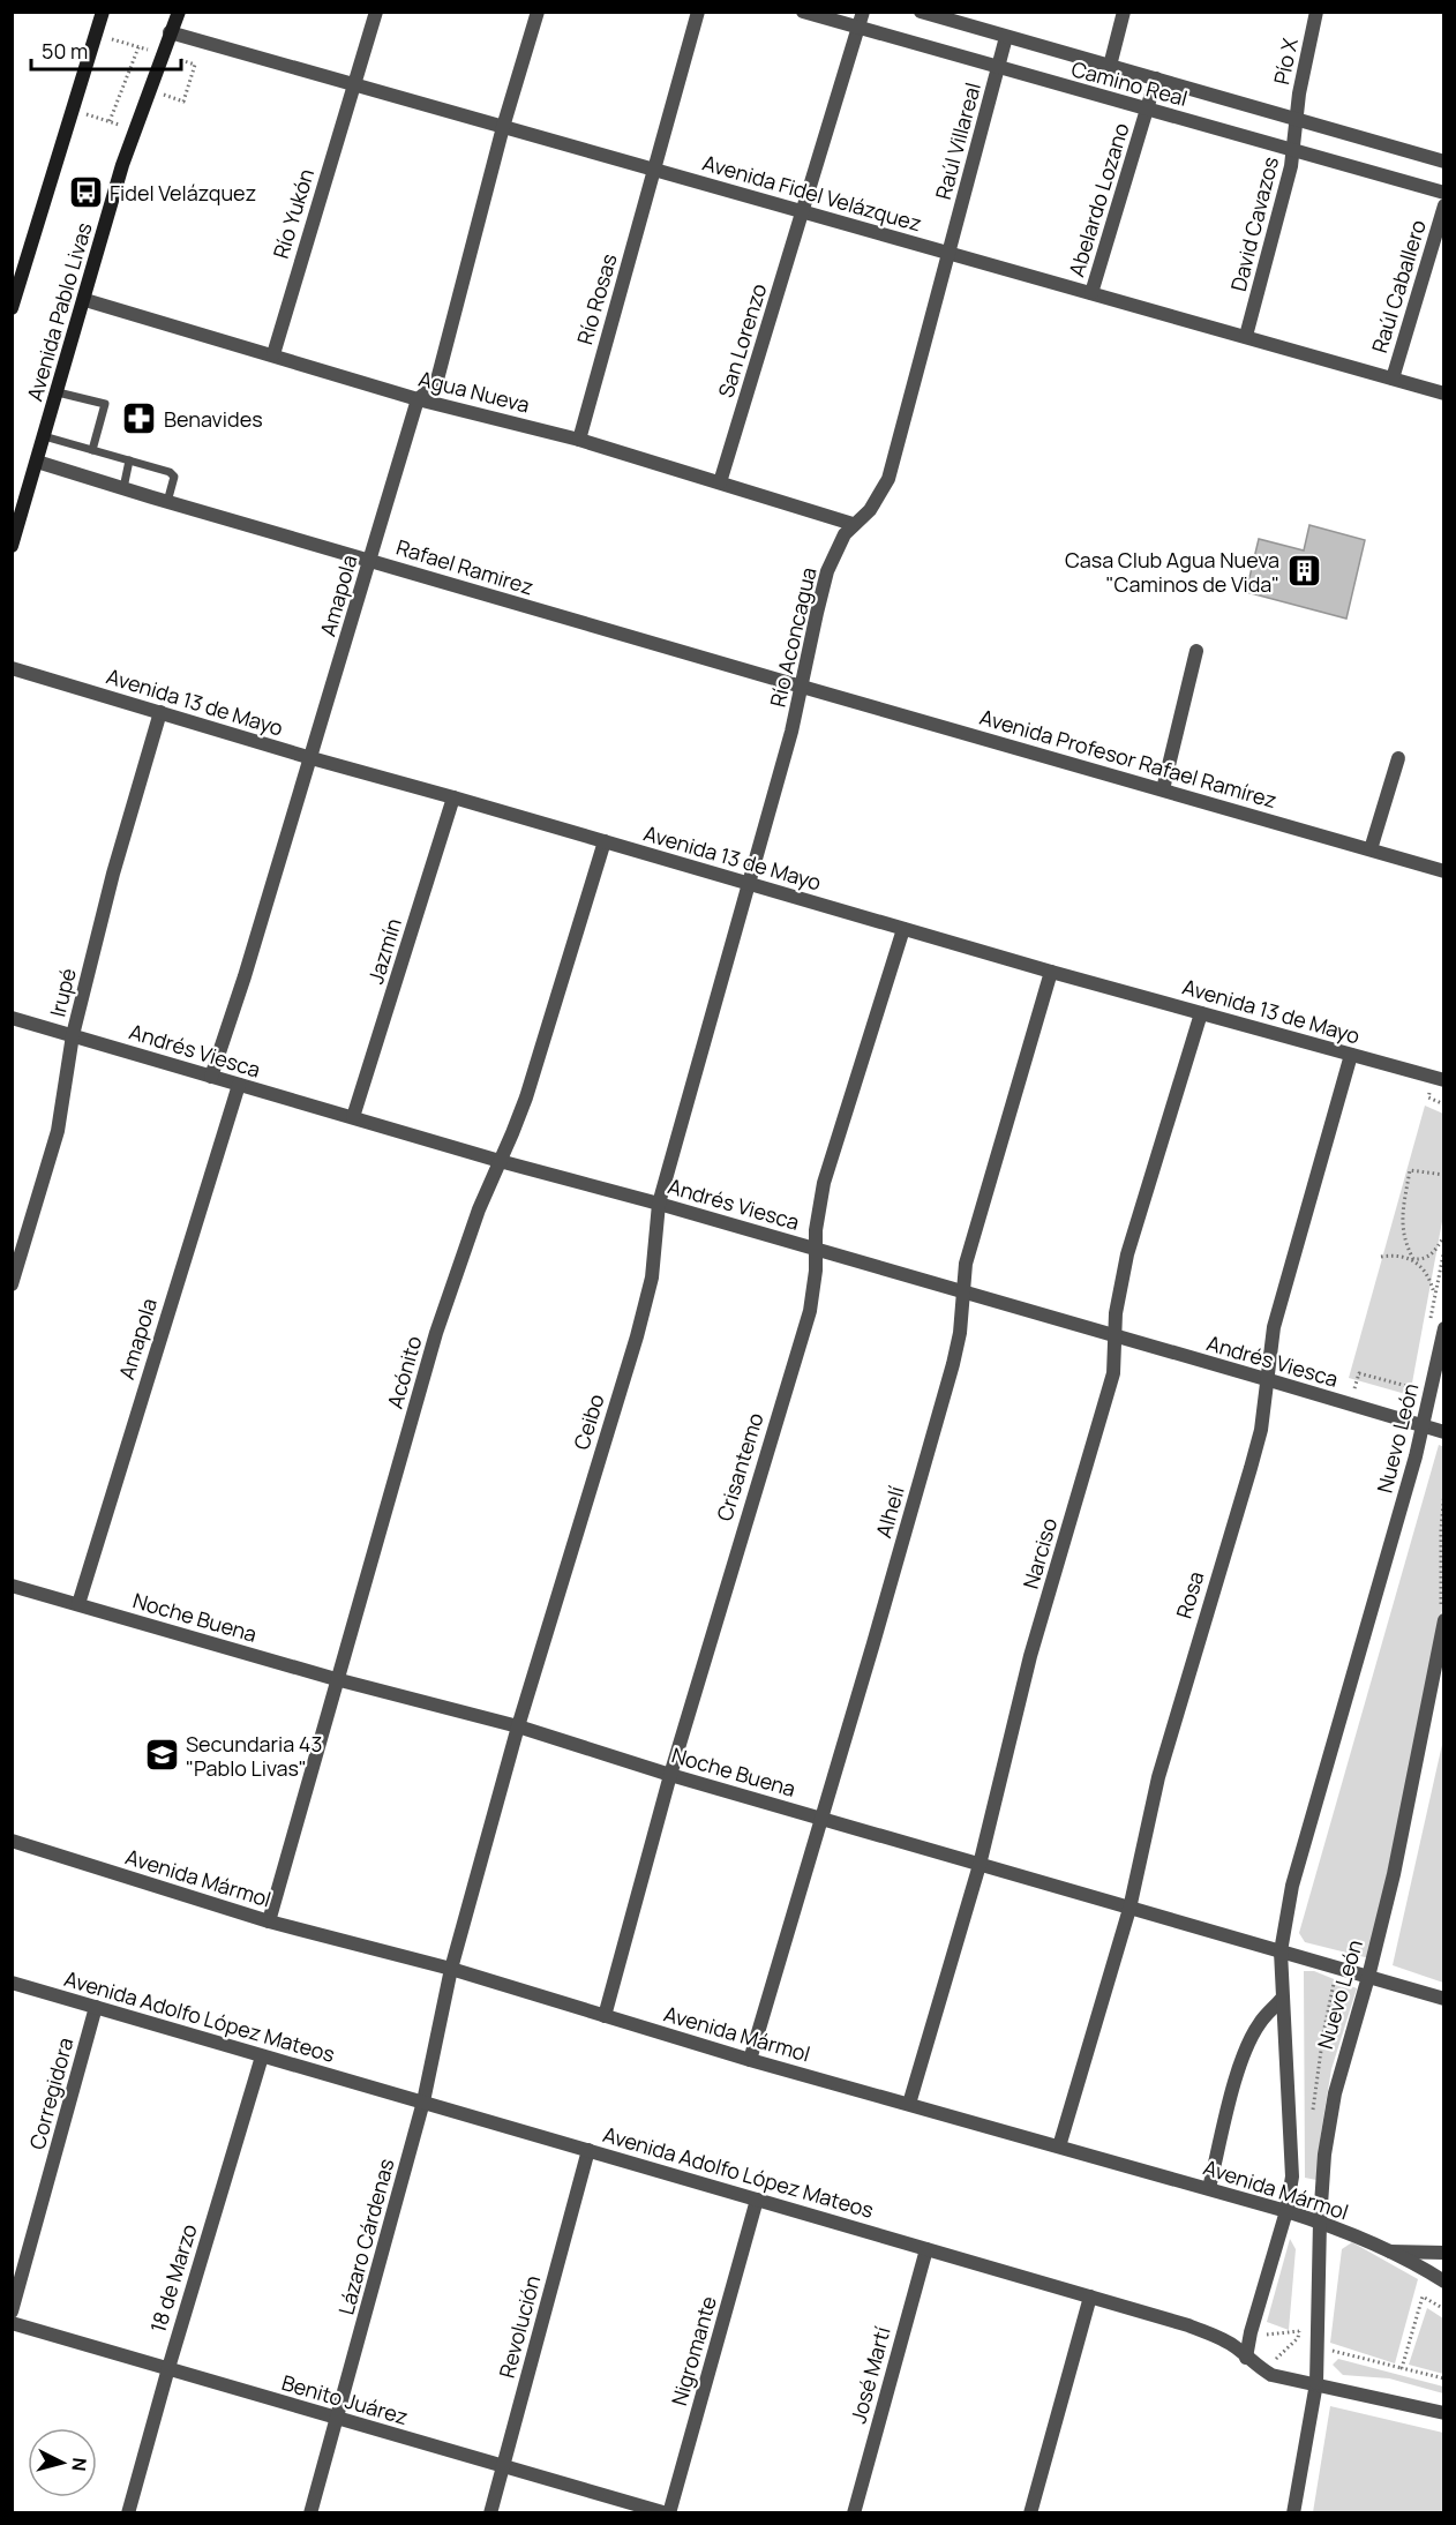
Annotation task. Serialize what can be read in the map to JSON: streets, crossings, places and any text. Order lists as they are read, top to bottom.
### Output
{
  "streets": {
    "main road": ["Avenida Pablo Livas"],
    "street": [
      "Pío X",
      "Camino Real",
      "Raúl Villareal",
      "Avenida Fidel Velázquez",
      "Abelardo Lozano",
      "Río Yukón",
      "David Cavazos",
      "Raúl Caballero",
      "Río Rosas",
      "San Lorenzo",
      "Agua Nueva",
      "Rafael Ramirez",
      "Amapola",
      "Río Aconcagua",
      "Avenida 13 de Mayo",
      "Avenida Profesor Rafael Ramírez",
      "Jazmín",
      "Irupé",
      "Andrés Viesca",
      "Acónito",
      "Ceibo",
      "Nuevo León",
      "Crisantemo",
      "Alhelí",
      "Narciso",
      "Rosa",
      "Noche Buena",
      "Avenida Mármol",
      "Avenida Adolfo López Mateos",
      "Corregidora",
      "Lázaro Cárdenas",
      "18 de Marzo",
      "Revolución",
      "Nigromante",
      "José Martí",
      "Benito Juárez"
    ]
  },
  "crossings": [
    ["Pío X", "Camino Real"],
    ["Pío X", "David Cavazos"],
    ["Camino Real", "Raúl Villareal"],
    ["Camino Real", "Abelardo Lozano"],
    ["Camino Real", "David Cavazos"],
    ["Camino Real", "San Lorenzo"],
    ["Raúl Villareal", "Avenida Fidel Velázquez"],
    ["Raúl Villareal", "Río Aconcagua"],
    ["Avenida Fidel Velázquez", "Abelardo Lozano"],
    ["Avenida Fidel Velázquez", "Río Yukón"],
    ["Avenida Fidel Velázquez", "David Cavazos"],
    ["Avenida Fidel Velázquez", "Raúl Caballero"],
    ["Avenida Fidel Velázquez", "Río Rosas"],
    ["Avenida Fidel Velázquez", "Avenida Pablo Livas"],
    ["Avenida Fidel Velázquez", "San Lorenzo"],
    ["Avenida Fidel Velázquez", "Amapola"],
    ["Avenida Fidel Velázquez", "Río Aconcagua"],
    ["Río Yukón", "Agua Nueva"],
    ["Río Rosas", "Agua Nueva"],
    ["Avenida Pablo Livas", "Agua Nueva"],
    ["Avenida Pablo Livas", "Rafael Ramirez"],
    ["San Lorenzo", "Agua Nueva"],
    ["Agua Nueva", "Amapola"],
    ["Agua Nueva", "Río Aconcagua"],
    ["Rafael Ramirez", "Amapola"],
    ["Rafael Ramirez", "Río Aconcagua"],
    ["Rafael Ramirez", "Avenida Profesor Rafael Ramírez"],
    ["Amapola", "Avenida 13 de Mayo"],
    ["Amapola", "Andrés Viesca"],
    ["Amapola", "Noche Buena"],
    ["Río Aconcagua", "Avenida 13 de Mayo"],
    ["Río Aconcagua", "Avenida Profesor Rafael Ramírez"],
    ["Río Aconcagua", "Ceibo"],
    ["Avenida 13 de Mayo", "Jazmín"],
    ["Avenida 13 de Mayo", "Irupé"],
    ["Avenida 13 de Mayo", "Acónito"],
    ["Avenida 13 de Mayo", "Ceibo"],
    ["Avenida 13 de Mayo", "Crisantemo"],
    ["Avenida 13 de Mayo", "Alhelí"],
    ["Avenida 13 de Mayo", "Narciso"],
    ["Avenida 13 de Mayo", "Rosa"],
    ["Jazmín", "Andrés Viesca"],
    ["Irupé", "Andrés Viesca"],
    ["Andrés Viesca", "Acónito"],
    ["Andrés Viesca", "Ceibo"],
    ["Andrés Viesca", "Nuevo León"],
    ["Andrés Viesca", "Crisantemo"],
    ["Andrés Viesca", "Alhelí"],
    ["Andrés Viesca", "Narciso"],
    ["Andrés Viesca", "Rosa"],
    ["Acónito", "Noche Buena"],
    ["Acónito", "Avenida Mármol"],
    ["Ceibo", "Noche Buena"],
    ["Ceibo", "Avenida Mármol"],
    ["Ceibo", "Lázaro Cárdenas"],
    ["Nuevo León", "Noche Buena"],
    ["Nuevo León", "Avenida Mármol"],
    ["Nuevo León", "Avenida Adolfo López Mateos"],
    ["Crisantemo", "Noche Buena"],
    ["Crisantemo", "Avenida Mármol"],
    ["Alhelí", "Noche Buena"],
    ["Alhelí", "Avenida Mármol"],
    ["Narciso", "Noche Buena"],
    ["Narciso", "Avenida Mármol"],
    ["Rosa", "Noche Buena"],
    ["Rosa", "Avenida Mármol"],
    ["Avenida Mármol", "Lázaro Cárdenas"],
    ["Avenida Adolfo López Mateos", "Corregidora"],
    ["Avenida Adolfo López Mateos", "Lázaro Cárdenas"],
    ["Avenida Adolfo López Mateos", "18 de Marzo"],
    ["Avenida Adolfo López Mateos", "Revolución"],
    ["Avenida Adolfo López Mateos", "Nigromante"],
    ["Avenida Adolfo López Mateos", "José Martí"],
    ["Lázaro Cárdenas", "Benito Juárez"],
    ["18 de Marzo", "Benito Juárez"],
    ["Revolución", "Benito Juárez"],
    ["Nigromante", "Benito Juárez"]
  ],
  "places": {
    "bus stop": ["Fidel Velázquez"],
    "pharmacy": ["Benavides"],
    "building": ["Casa Club Agua Nueva \"Caminos de Vida\""],
    "school or university": ["Secundaria 43 \"Pablo Livas\""]
  },
  "scale_bar": "50 m",
  "north": "right"
}
